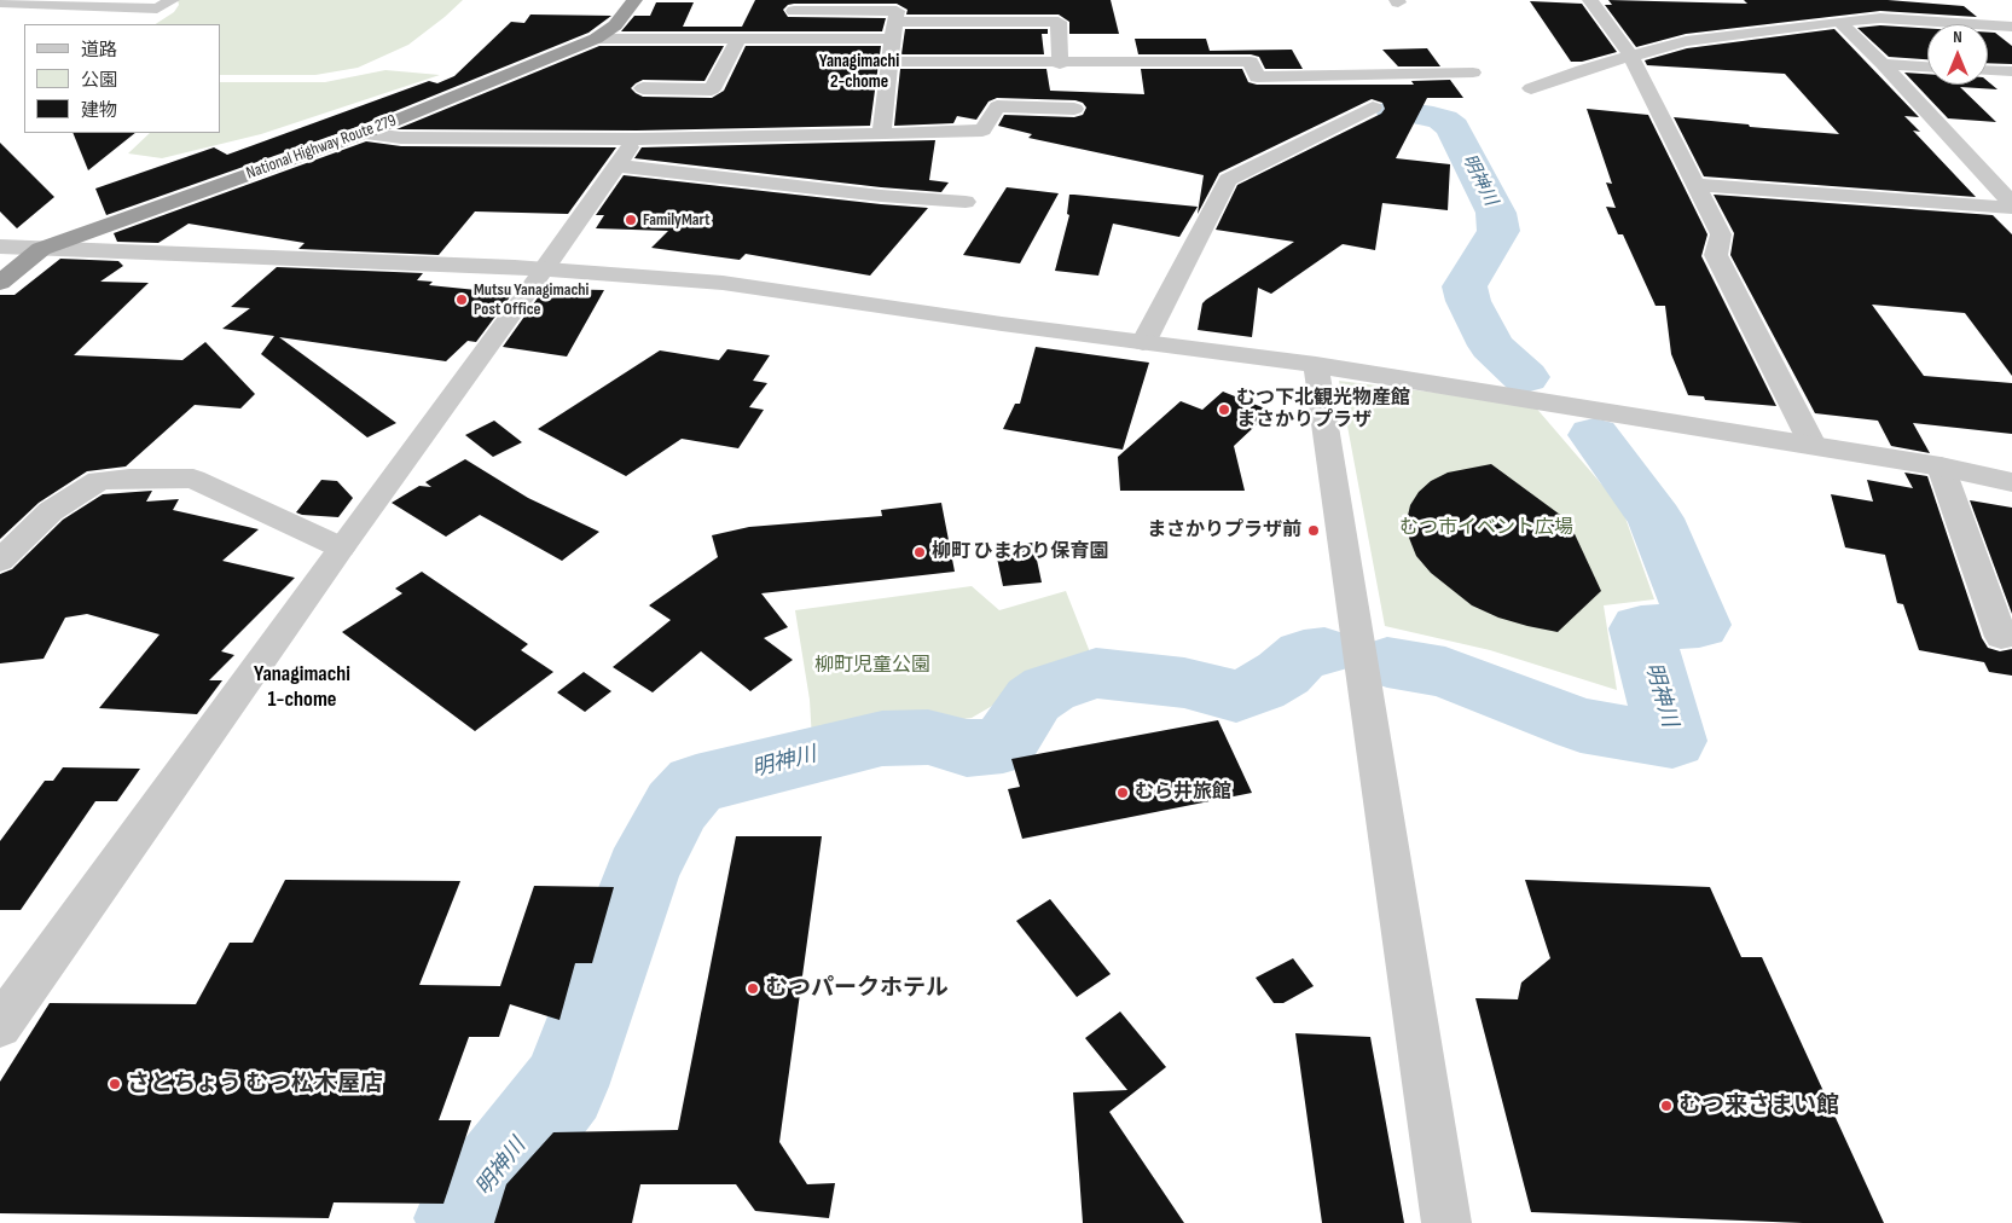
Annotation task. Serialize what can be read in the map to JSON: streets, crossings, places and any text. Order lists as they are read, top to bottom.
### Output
{
  "streets": {
    "highway": ["National Highway Route 279"]
  },
  "districts": ["Yanagimachi 2-chome", "Yanagimachi 1-chome"],
  "water": ["明神川"],
  "parks": ["むつ市イベント広場", "柳町児童公園"],
  "places": [
    "FamilyMart",
    "Mutsu Yanagimachi Post Office",
    "むつ下北観光物産館 まさかりプラザ",
    "まさかりプラザ前",
    "柳町 ひまわり保育園",
    "むら井旅館",
    "むつパークホテル",
    "さとちょう むつ松木屋店",
    "むつ来さまい館"
  ],
  "legend": ["道路", "公園", "建物"],
  "north": "top"
}
